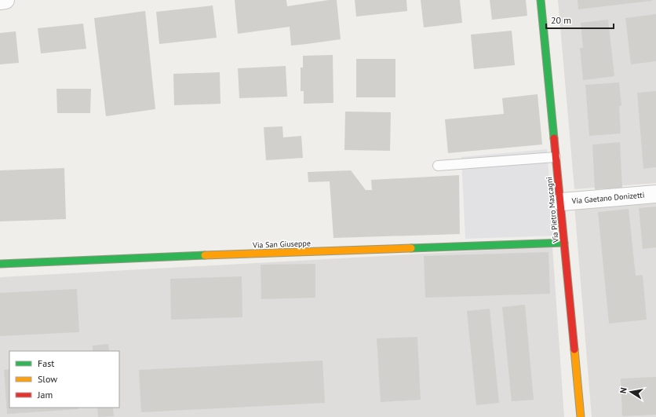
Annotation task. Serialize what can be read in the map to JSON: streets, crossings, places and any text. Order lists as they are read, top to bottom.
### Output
{
  "streets": {
    "street": ["Via Gaetano Donizetti", "Via Pietro Mascagni", "Via San Giuseppe"]
  },
  "crossings": [
    ["Via Gaetano Donizetti", "Via Pietro Mascagni"],
    ["Via Pietro Mascagni", "Via San Giuseppe"]
  ],
  "legend": ["Fast", "Slow", "Jam"],
  "scale_bar": "20 m",
  "north": "left"
}
